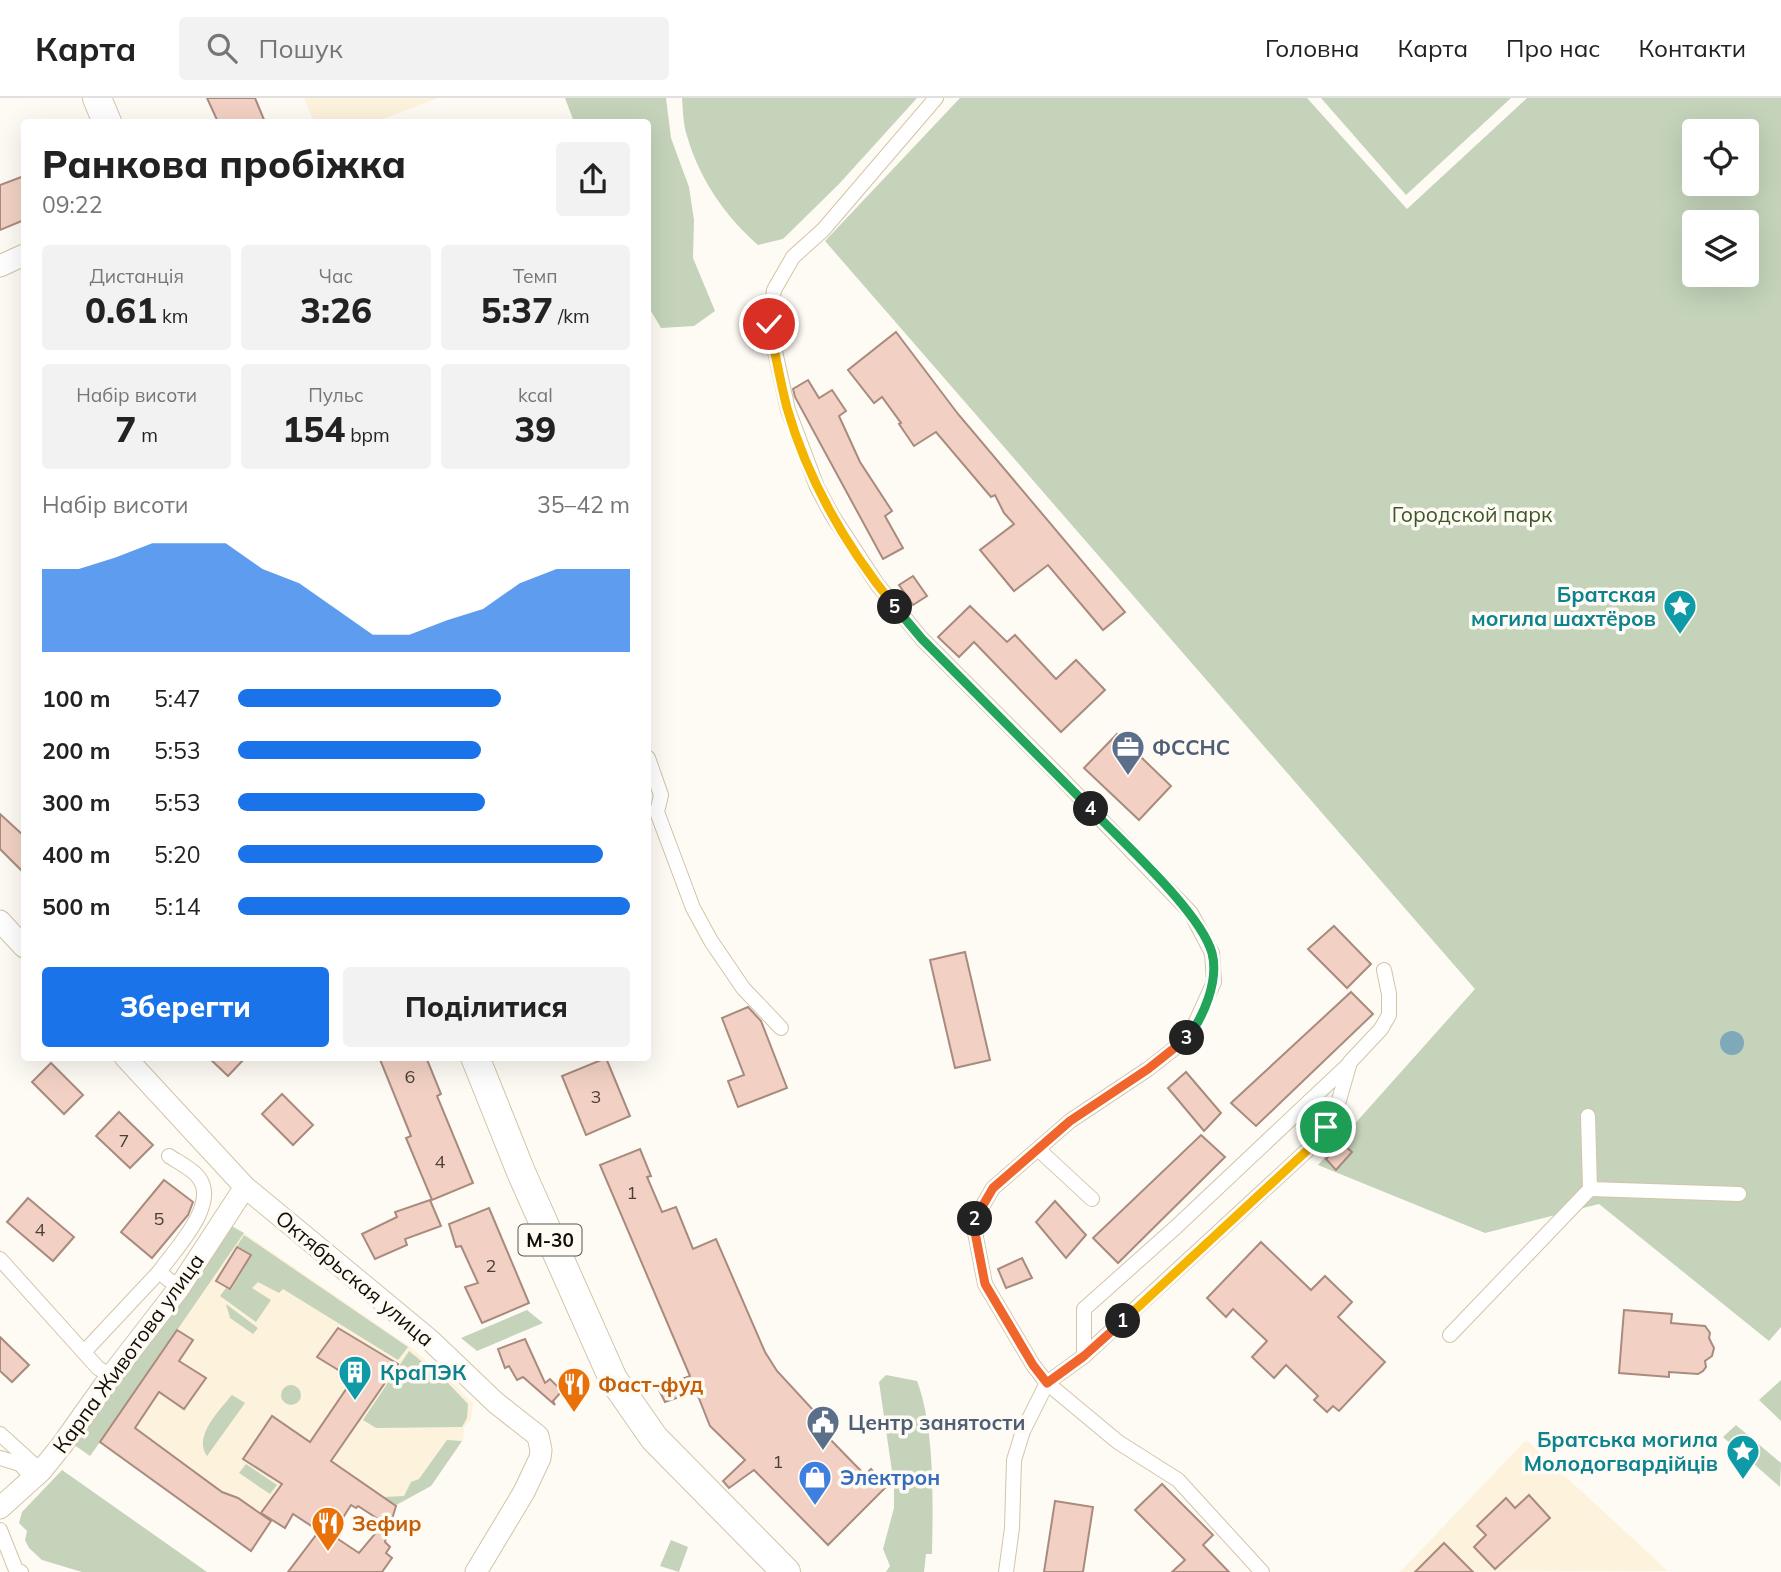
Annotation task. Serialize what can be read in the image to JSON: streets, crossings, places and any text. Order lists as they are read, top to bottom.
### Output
{
  "streets": {
    "highway": ["М-30"],
    "main road": ["Октябрьская улица", "Карпа Животова улица"]
  },
  "crossings": [
    ["Октябрьская улица", "Карпа Животова улица"]
  ],
  "parks": ["Городской парк"],
  "places": {
    "place": ["Братская могила шахтёров", "Братська могила Молодогвардійців"],
    "office": ["ФССНС"],
    "building": ["КраПЭК"],
    "restaurant": ["Фаст-фуд", "Зефир"],
    "public building": ["Центр занятости"],
    "shop": ["Электрон"]
  },
  "house_numbers": [
    "6",
    "3",
    "7",
    "4",
    "1",
    "5",
    "4",
    "2",
    "1"
  ],
  "page": {
    "header": "Карта",
    "search": "Пошук",
    "nav": [
      "Головна",
      "Карта",
      "Про нас",
      "Контакти"
    ],
    "heading": ["Ранкова пробіжка", "09:22"],
    "stats": [
      ["Дистанція", "0.61 km"],
      ["Час", "3:26"],
      ["Темп", "5:37 /km"],
      ["Набір висоти", "7 m"],
      ["Пульс", "154 bpm"],
      ["kcal", "39"]
    ],
    "chart": ["Набір висоти", "35–42 m"],
    "pins": [
      "5",
      "4",
      "3",
      "2",
      "1"
    ],
    "list": [
      {
        "name": "100 m",
        "note": "5:47"
      },
      {
        "name": "200 m",
        "note": "5:53"
      },
      {
        "name": "300 m",
        "note": "5:53"
      },
      {
        "name": "400 m",
        "note": "5:20"
      },
      {
        "name": "500 m",
        "note": "5:14"
      }
    ],
    "buttons": ["Зберегти", "Поділитися"]
  }
}
